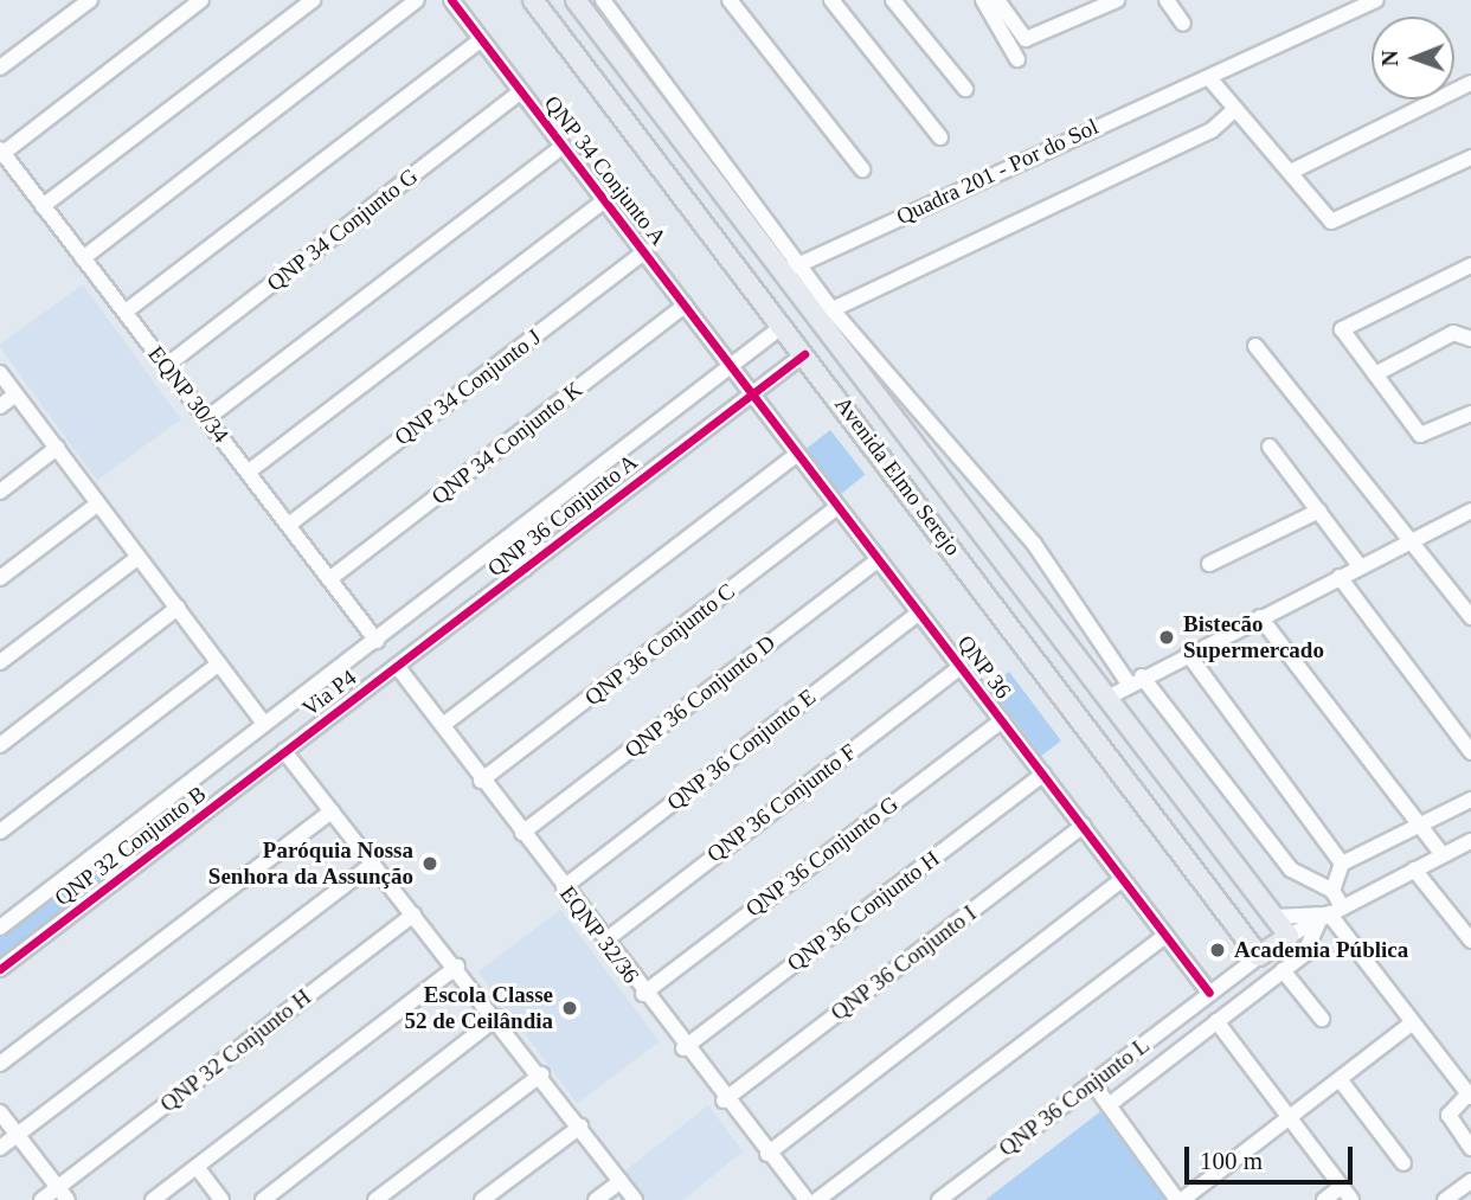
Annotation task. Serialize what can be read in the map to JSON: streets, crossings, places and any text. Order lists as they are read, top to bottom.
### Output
{
  "streets": {
    "main road": ["Avenida Elmo Serejo"],
    "street": [
      "QNP 34 Conjunto A",
      "Quadra 201 - Por do Sol",
      "QNP 34 Conjunto G",
      "QNP 34 Conjunto J",
      "EQNP 30/34",
      "QNP 34 Conjunto K",
      "QNP 36 Conjunto A",
      "QNP 36 Conjunto C",
      "QNP 36",
      "Via P4",
      "QNP 36 Conjunto D",
      "QNP 36 Conjunto E",
      "QNP 36 Conjunto F",
      "QNP 32 Conjunto B",
      "QNP 36 Conjunto G",
      "QNP 36 Conjunto H",
      "EQNP 32/36",
      "QNP 36 Conjunto I",
      "QNP 32 Conjunto H",
      "QNP 36 Conjunto L"
    ]
  },
  "crossings": [
    ["QNP 34 Conjunto A", "QNP 34 Conjunto G"],
    ["QNP 34 Conjunto A", "QNP 34 Conjunto J"],
    ["QNP 34 Conjunto A", "QNP 34 Conjunto K"],
    ["QNP 34 Conjunto A", "QNP 36"],
    ["QNP 34 Conjunto A", "Via P4"],
    ["Quadra 201 - Por do Sol", "Avenida Elmo Serejo"],
    ["QNP 34 Conjunto G", "EQNP 30/34"],
    ["QNP 34 Conjunto J", "EQNP 30/34"],
    ["EQNP 30/34", "QNP 34 Conjunto K"],
    ["EQNP 30/34", "Via P4"],
    ["Avenida Elmo Serejo", "QNP 36 Conjunto L"],
    ["QNP 36 Conjunto A", "QNP 36"],
    ["QNP 36 Conjunto A", "Via P4"],
    ["QNP 36 Conjunto A", "EQNP 32/36"],
    ["QNP 36 Conjunto C", "QNP 36"],
    ["QNP 36 Conjunto C", "EQNP 32/36"],
    ["QNP 36", "Via P4"],
    ["QNP 36", "QNP 36 Conjunto D"],
    ["QNP 36", "QNP 36 Conjunto E"],
    ["QNP 36", "QNP 36 Conjunto F"],
    ["QNP 36", "QNP 36 Conjunto G"],
    ["QNP 36", "QNP 36 Conjunto H"],
    ["QNP 36", "QNP 36 Conjunto I"],
    ["QNP 36", "QNP 36 Conjunto L"],
    ["Via P4", "QNP 32 Conjunto B"],
    ["Via P4", "EQNP 32/36"],
    ["QNP 36 Conjunto D", "EQNP 32/36"],
    ["QNP 36 Conjunto E", "EQNP 32/36"],
    ["QNP 36 Conjunto F", "EQNP 32/36"],
    ["QNP 36 Conjunto G", "EQNP 32/36"],
    ["QNP 36 Conjunto H", "EQNP 32/36"],
    ["EQNP 32/36", "QNP 36 Conjunto I"]
  ],
  "places": [
    "Bistecão Supermercado",
    "Paróquia Nossa Senhora da Assunção",
    "Academia Pública",
    "Escola Classe 52 de Ceilândia"
  ],
  "scale_bar": "100 m",
  "north": "left"
}
